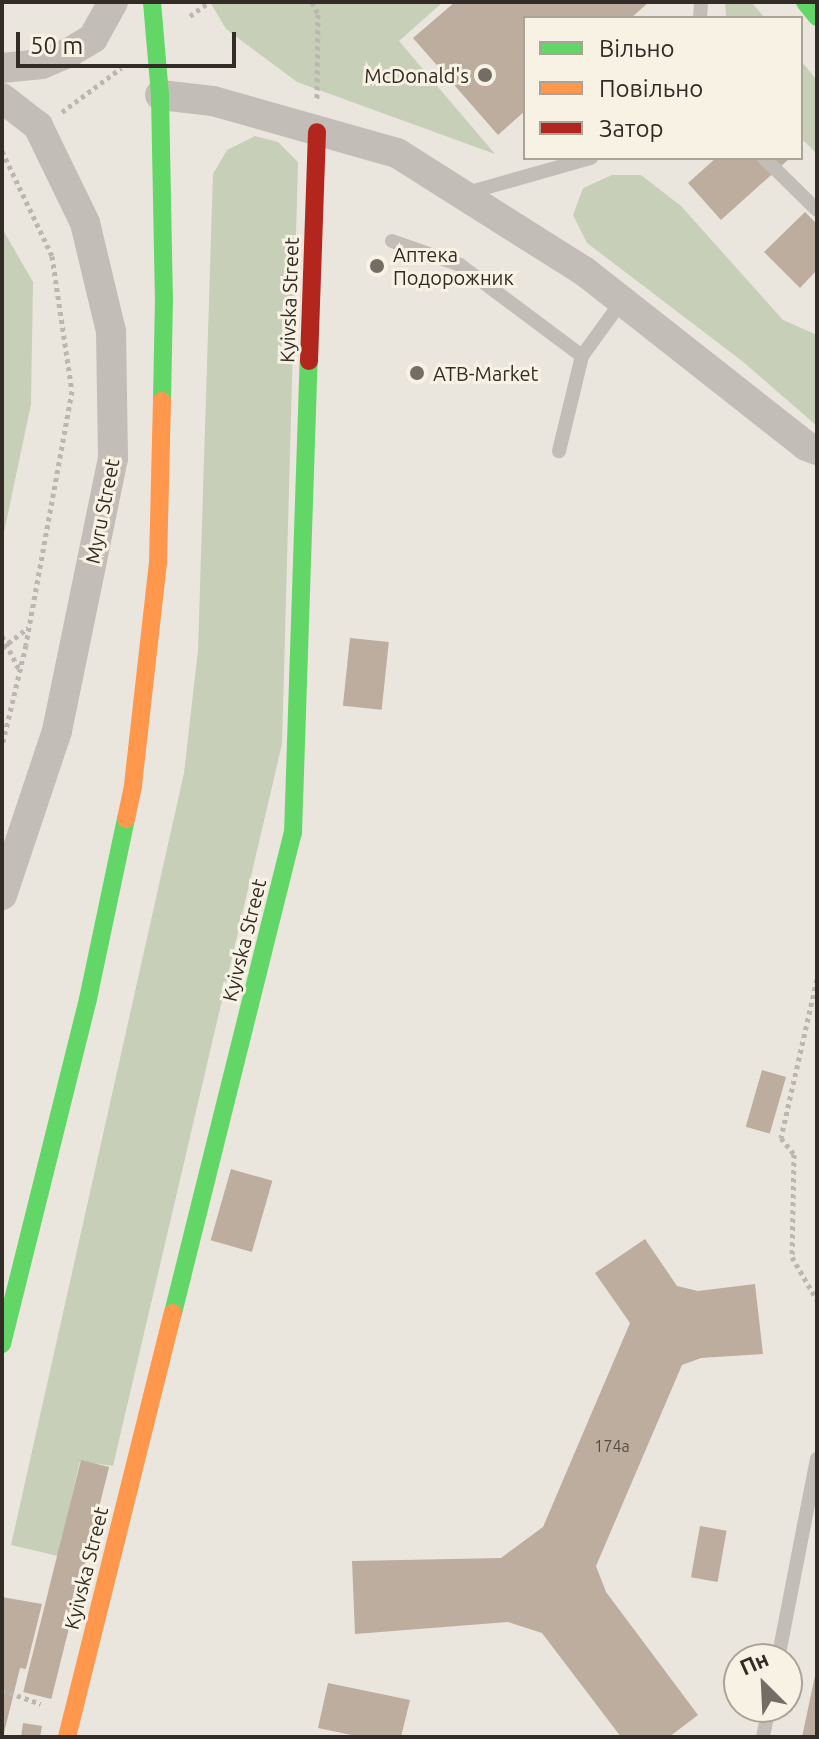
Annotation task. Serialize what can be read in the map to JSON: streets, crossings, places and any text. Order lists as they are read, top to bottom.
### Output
{
  "streets": {
    "street": ["Kyivska Street", "Myru Street"]
  },
  "places": ["McDonald's", "Аптека Подорожник", "ATB-Market"],
  "house_numbers": ["174а"],
  "legend": ["Вільно", "Повільно", "Затор"],
  "scale_bar": "50 m",
  "north": "top left"
}
